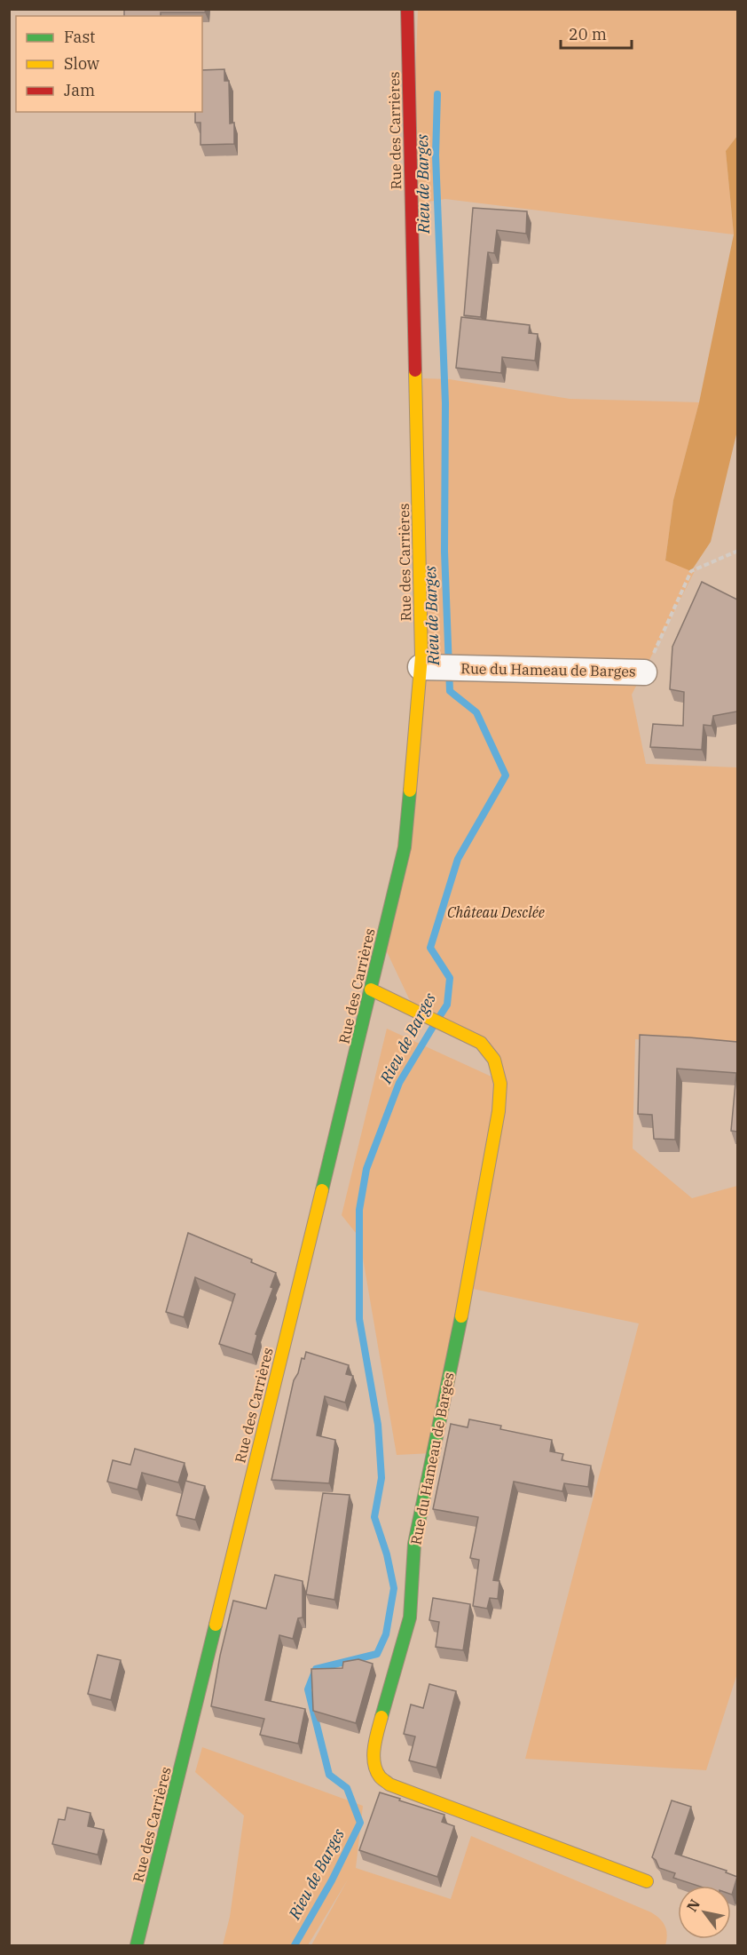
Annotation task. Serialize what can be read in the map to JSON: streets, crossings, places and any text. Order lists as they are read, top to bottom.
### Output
{
  "streets": {
    "street": ["Rue des Carrières", "Rue du Hameau de Barges"]
  },
  "crossings": [
    ["Rue des Carrières", "Rue du Hameau de Barges"]
  ],
  "water": ["Rieu de Barges"],
  "parks": ["Château Desclée"],
  "legend": ["Fast", "Slow", "Jam"],
  "scale_bar": "20 m",
  "north": "top left"
}
